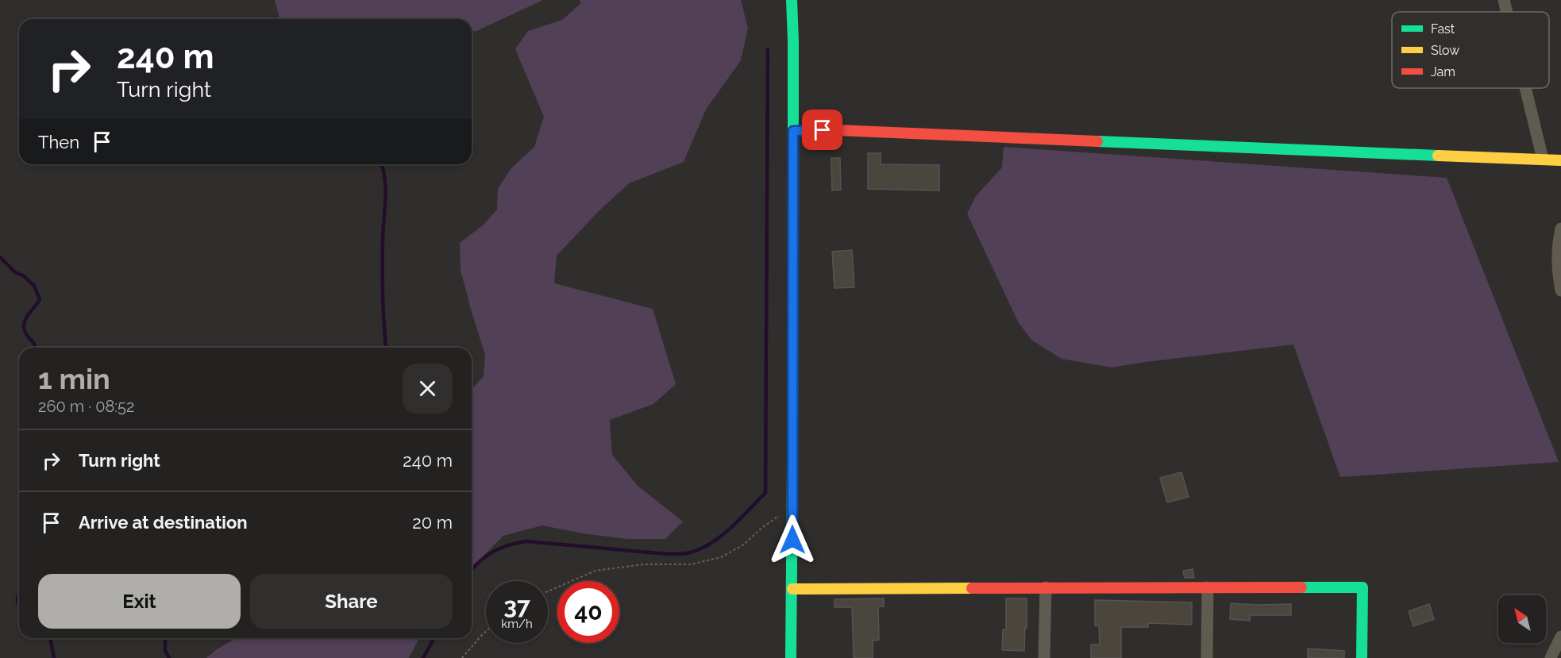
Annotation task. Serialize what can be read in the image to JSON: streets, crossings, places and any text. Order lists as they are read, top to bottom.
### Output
{
  "legend": ["Fast", "Slow", "Jam"],
  "north": "top left",
  "page": {
    "turn": ["240 m", "Turn right"],
    "then": "Then",
    "heading": ["1 min", "260 m · 08:52"],
    "list": [
      {
        "name": "Turn right",
        "value": "240 m"
      },
      {
        "name": "Arrive at destination",
        "value": "20 m"
      }
    ],
    "buttons": ["Exit", "Share"],
    "speed": "37 km/h",
    "limit": "40"
  }
}
